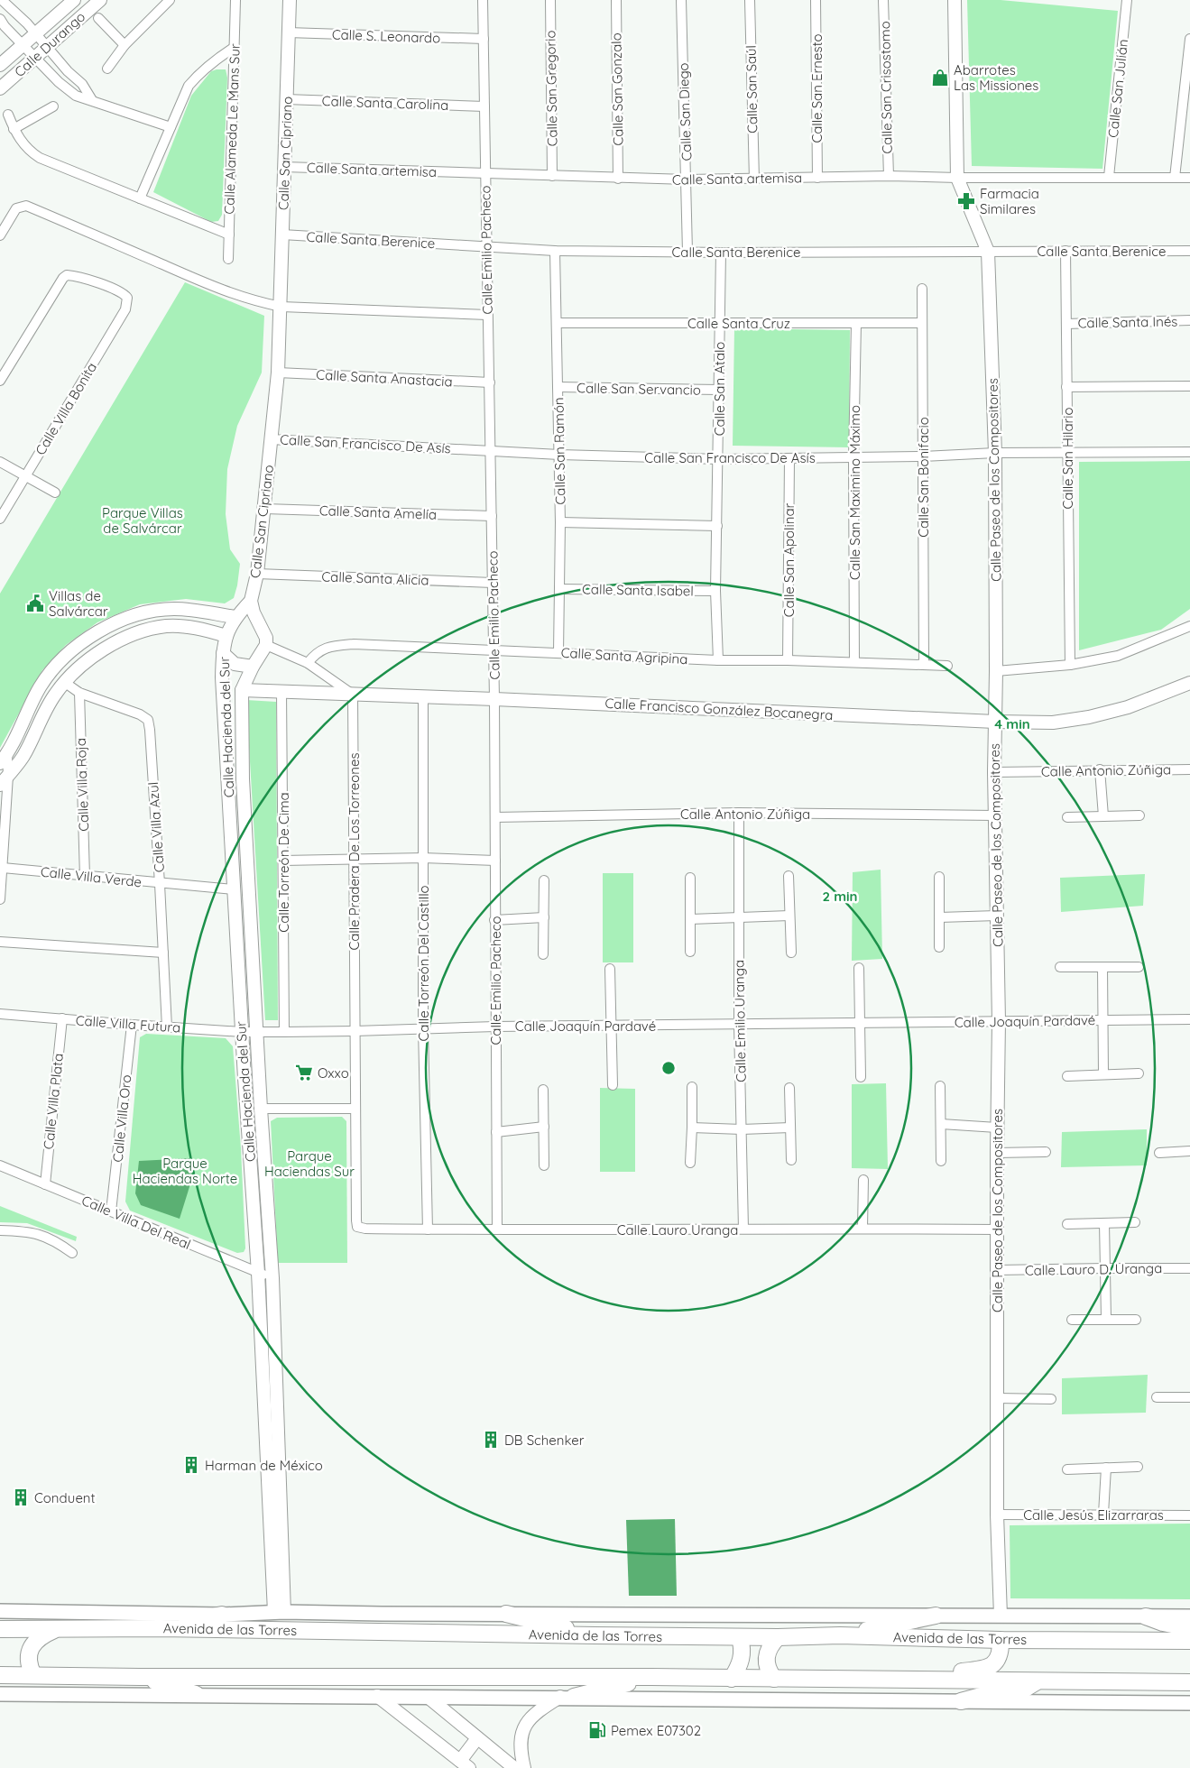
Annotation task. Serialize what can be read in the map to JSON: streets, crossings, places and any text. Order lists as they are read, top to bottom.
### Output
{
  "streets": {
    "highway": ["Avenida de las Torres"],
    "street": [
      "Calle S. Leonardo",
      "Calle Durango",
      "Calle San Crisostomo",
      "Calle San Gregorio",
      "Calle San Ernesto",
      "Calle San Julián",
      "Calle San Gonzalo",
      "Calle San Saúl",
      "Calle Santa Carolina",
      "Calle San Diego",
      "Calle Alameda Le Mans Sur",
      "Calle San Cipriano",
      "Calle Santa artemisa",
      "Calle Santa Berenice",
      "Calle Emilio Pacheco",
      "Calle Santa Inés",
      "Calle Santa Cruz",
      "Calle Santa Anastacia",
      "Calle San Servancio",
      "Calle San Atalo",
      "Calle Villa Bonita",
      "Calle San Francisco De Asís",
      "Calle San Ramón",
      "Calle San Hilario",
      "Calle San Bonifacio",
      "Calle Paseo de los Compositores",
      "Calle San Maximino Máximo",
      "Calle Santa Amelía",
      "Calle San Apolinar",
      "Calle Santa Alicia",
      "Calle Santa Isabel",
      "Calle Santa Agripina",
      "Calle Francisco González Bocanegra",
      "Calle Hacienda del Sur",
      "Calle Antonio Zúñiga",
      "Calle Villa Roja",
      "Calle Villa Azul",
      "Calle Pradera De Los Torreones",
      "Calle Torreón De Cima",
      "Calle Villa Verde",
      "Calle Torreón Del Castillo",
      "Calle Emilio Uranga",
      "Calle Joaquín Pardavé",
      "Calle Villa Futura",
      "Calle Villa Plata",
      "Calle Villa Oro",
      "Calle Villa Del Real",
      "Calle Lauro Uranga",
      "Calle Lauro D. Uranga",
      "Calle Jesús Elizarraras"
    ]
  },
  "crossings": [
    ["Calle S. Leonardo", "Calle San Cipriano"],
    ["Calle S. Leonardo", "Calle Emilio Pacheco"],
    ["Calle San Crisostomo", "Calle Santa artemisa"],
    ["Calle San Gregorio", "Calle Santa artemisa"],
    ["Calle San Ernesto", "Calle Santa artemisa"],
    ["Calle San Julián", "Calle Santa artemisa"],
    ["Calle San Gonzalo", "Calle Santa artemisa"],
    ["Calle San Saúl", "Calle Santa artemisa"],
    ["Calle Santa Carolina", "Calle San Cipriano"],
    ["Calle Santa Carolina", "Calle Emilio Pacheco"],
    ["Calle San Diego", "Calle Santa artemisa"],
    ["Calle San Diego", "Calle Santa Berenice"],
    ["Calle San Cipriano", "Calle Santa artemisa"],
    ["Calle San Cipriano", "Calle Santa Berenice"],
    ["Calle San Cipriano", "Calle Santa Anastacia"],
    ["Calle San Cipriano", "Calle San Francisco De Asís"],
    ["Calle San Cipriano", "Calle Santa Amelía"],
    ["Calle San Cipriano", "Calle Santa Alicia"],
    ["Calle San Cipriano", "Calle Hacienda del Sur"],
    ["Calle Santa artemisa", "Calle Emilio Pacheco"],
    ["Calle Santa artemisa", "Calle Paseo de los Compositores"],
    ["Calle Santa Berenice", "Calle Emilio Pacheco"],
    ["Calle Santa Berenice", "Calle San Atalo"],
    ["Calle Santa Berenice", "Calle San Ramón"],
    ["Calle Santa Berenice", "Calle San Hilario"],
    ["Calle Santa Berenice", "Calle Paseo de los Compositores"],
    ["Calle Emilio Pacheco", "Calle Santa Anastacia"],
    ["Calle Emilio Pacheco", "Calle San Francisco De Asís"],
    ["Calle Emilio Pacheco", "Calle Santa Amelía"],
    ["Calle Emilio Pacheco", "Calle Santa Alicia"],
    ["Calle Emilio Pacheco", "Calle Santa Agripina"],
    ["Calle Emilio Pacheco", "Calle Francisco González Bocanegra"],
    ["Calle Emilio Pacheco", "Calle Antonio Zúñiga"],
    ["Calle Emilio Pacheco", "Calle Joaquín Pardavé"],
    ["Calle Emilio Pacheco", "Calle Lauro Uranga"],
    ["Calle Santa Inés", "Calle San Hilario"],
    ["Calle Santa Cruz", "Calle San Atalo"],
    ["Calle Santa Cruz", "Calle San Ramón"],
    ["Calle Santa Cruz", "Calle San Bonifacio"],
    ["Calle Santa Cruz", "Calle San Maximino Máximo"],
    ["Calle San Servancio", "Calle San Atalo"],
    ["Calle San Servancio", "Calle San Ramón"],
    ["Calle San Atalo", "Calle San Francisco De Asís"],
    ["Calle San Atalo", "Calle Santa Isabel"],
    ["Calle San Atalo", "Calle Santa Agripina"],
    ["Calle San Francisco De Asís", "Calle San Ramón"],
    ["Calle San Francisco De Asís", "Calle San Hilario"],
    ["Calle San Francisco De Asís", "Calle San Bonifacio"],
    ["Calle San Francisco De Asís", "Calle Paseo de los Compositores"],
    ["Calle San Francisco De Asís", "Calle San Maximino Máximo"],
    ["Calle San Francisco De Asís", "Calle San Apolinar"],
    ["Calle San Ramón", "Calle Santa Isabel"],
    ["Calle San Ramón", "Calle Santa Agripina"],
    ["Calle San Bonifacio", "Calle Santa Agripina"],
    ["Calle Paseo de los Compositores", "Calle Francisco González Bocanegra"],
    ["Calle Paseo de los Compositores", "Calle Antonio Zúñiga"],
    ["Calle Paseo de los Compositores", "Calle Joaquín Pardavé"],
    ["Calle Paseo de los Compositores", "Calle Lauro Uranga"],
    ["Calle Paseo de los Compositores", "Calle Lauro D. Uranga"],
    ["Calle Paseo de los Compositores", "Calle Jesús Elizarraras"],
    ["Calle Paseo de los Compositores", "Avenida de las Torres"],
    ["Calle San Maximino Máximo", "Calle Santa Agripina"],
    ["Calle San Apolinar", "Calle Santa Agripina"],
    ["Calle Francisco González Bocanegra", "Calle Hacienda del Sur"],
    ["Calle Francisco González Bocanegra", "Calle Pradera De Los Torreones"],
    ["Calle Francisco González Bocanegra", "Calle Torreón De Cima"],
    ["Calle Francisco González Bocanegra", "Calle Torreón Del Castillo"],
    ["Calle Hacienda del Sur", "Calle Villa Verde"],
    ["Calle Hacienda del Sur", "Calle Joaquín Pardavé"],
    ["Calle Hacienda del Sur", "Calle Villa Futura"],
    ["Calle Hacienda del Sur", "Calle Villa Del Real"],
    ["Calle Hacienda del Sur", "Avenida de las Torres"],
    ["Calle Antonio Zúñiga", "Calle Emilio Uranga"],
    ["Calle Villa Roja", "Calle Villa Azul"],
    ["Calle Villa Roja", "Calle Villa Verde"],
    ["Calle Villa Azul", "Calle Villa Verde"],
    ["Calle Villa Azul", "Calle Villa Futura"],
    ["Calle Pradera De Los Torreones", "Calle Joaquín Pardavé"],
    ["Calle Pradera De Los Torreones", "Calle Lauro Uranga"],
    ["Calle Torreón De Cima", "Calle Joaquín Pardavé"],
    ["Calle Torreón Del Castillo", "Calle Joaquín Pardavé"],
    ["Calle Torreón Del Castillo", "Calle Lauro Uranga"],
    ["Calle Emilio Uranga", "Calle Joaquín Pardavé"],
    ["Calle Emilio Uranga", "Calle Lauro Uranga"],
    ["Calle Joaquín Pardavé", "Calle Villa Futura"],
    ["Calle Villa Futura", "Calle Villa Plata"],
    ["Calle Villa Futura", "Calle Villa Oro"],
    ["Calle Villa Plata", "Calle Villa Del Real"],
    ["Calle Villa Oro", "Calle Villa Del Real"]
  ],
  "parks": ["Parque Villas de Salvárcar", "Parque Haciendas Sur", "Parque Haciendas Norte"],
  "places": {
    "shop": ["Abarrotes Las Missiones"],
    "pharmacy": ["Farmacia Similares"],
    "public building": ["Villas de Salvárcar"],
    "supermarket": ["Oxxo"],
    "building": ["DB Schenker", "Harman de México", "Conduent"],
    "fuel station": ["Pemex E07302"]
  },
  "rings": ["4 min", "2 min"]
}
